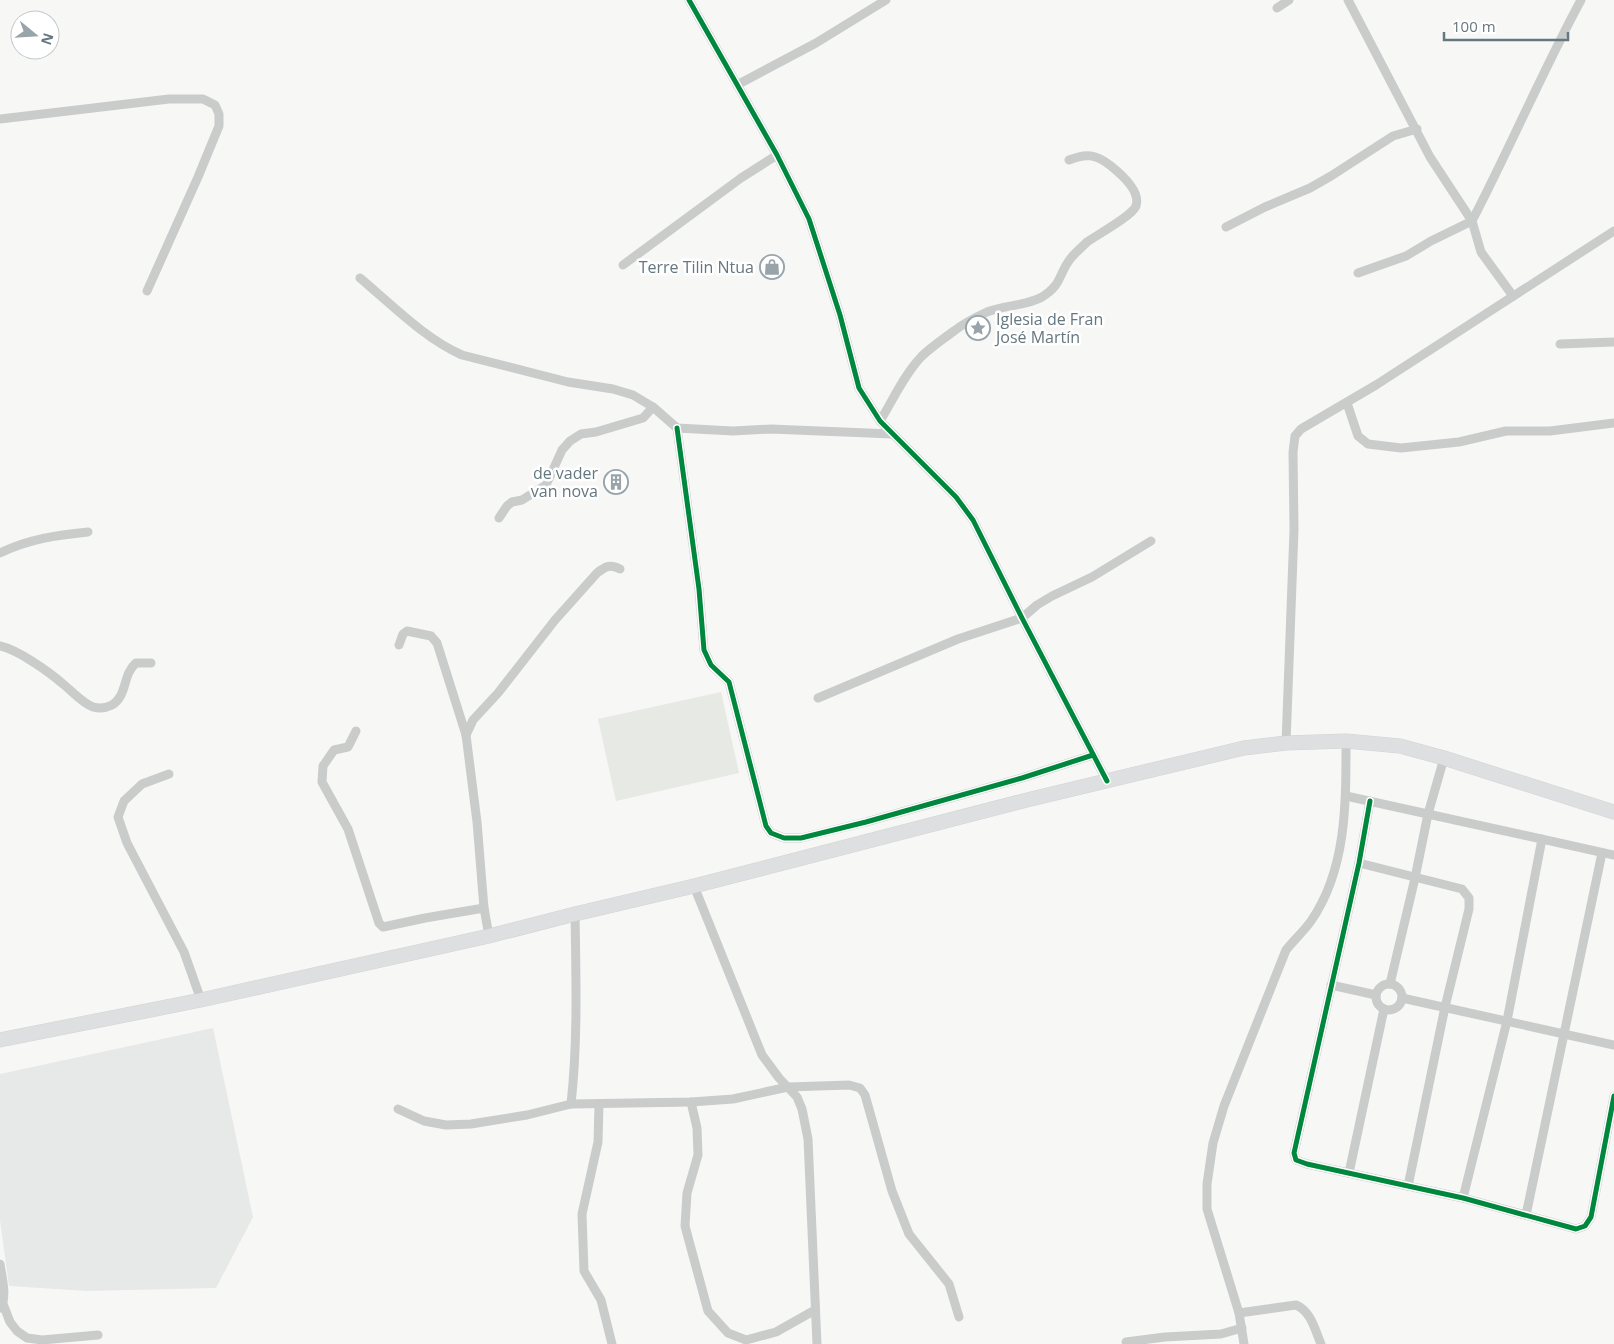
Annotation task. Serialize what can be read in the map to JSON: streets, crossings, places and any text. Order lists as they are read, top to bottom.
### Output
{
  "places": {
    "shop": ["Terre Tilin Ntua"],
    "place": ["Iglesia de Fran José Martín"],
    "building": ["de vader van nova"]
  },
  "scale_bar": "100 m",
  "north": "right"
}
